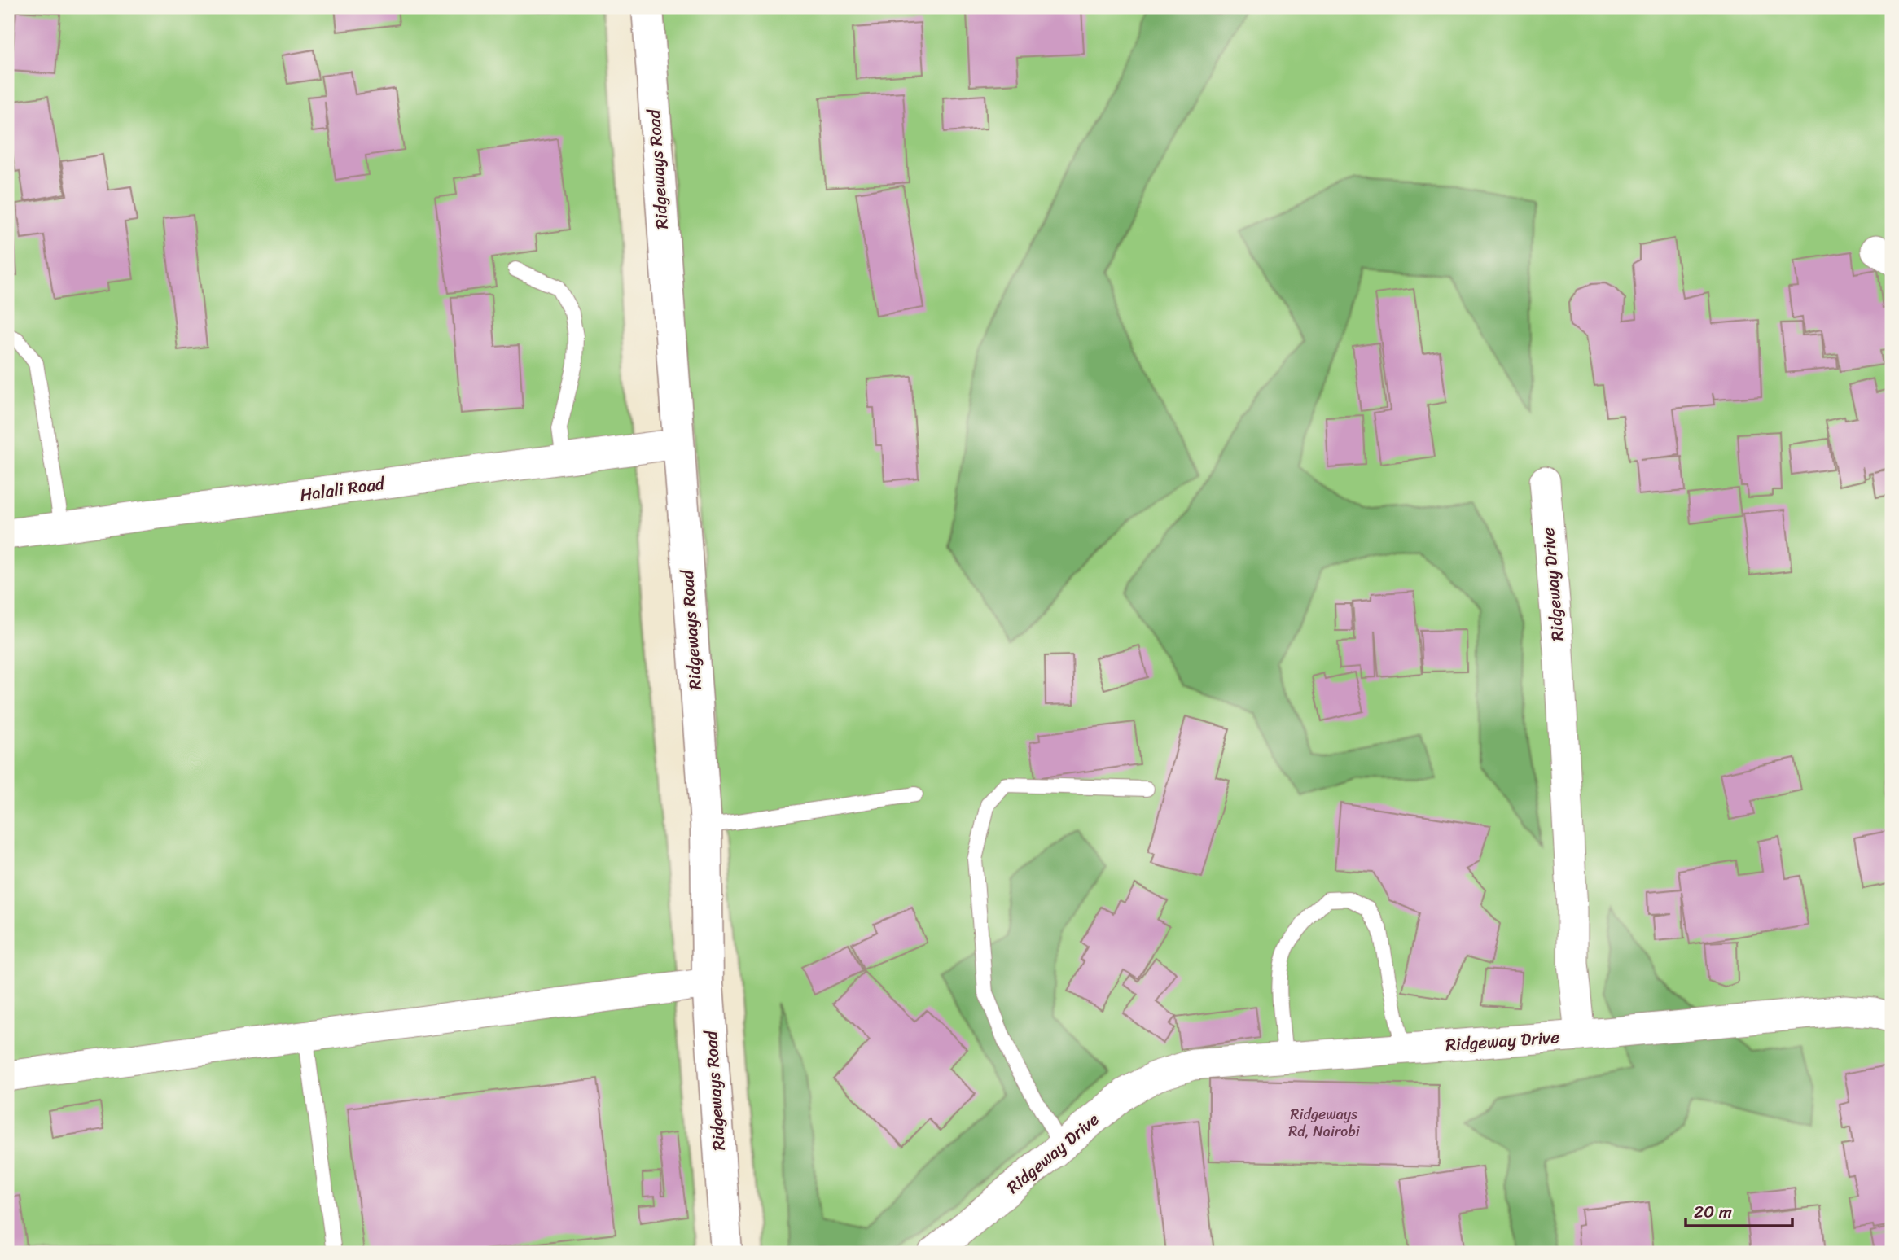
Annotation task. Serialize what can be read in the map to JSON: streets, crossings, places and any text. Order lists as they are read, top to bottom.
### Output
{
  "streets": {
    "street": ["Ridgeways Road", "Halali Road", "Ridgeway Drive"]
  },
  "crossings": [
    ["Ridgeways Road", "Halali Road"]
  ],
  "house_numbers": ["Ridgeways Rd, Nairobi"],
  "scale_bar": "20 m"
}
